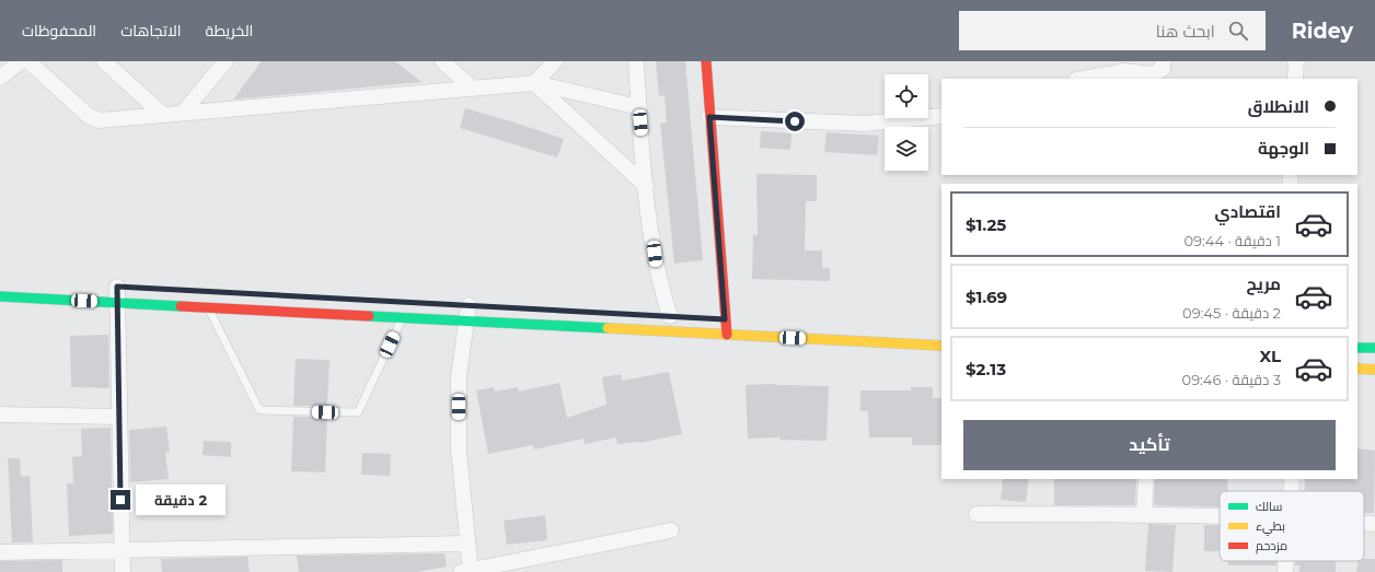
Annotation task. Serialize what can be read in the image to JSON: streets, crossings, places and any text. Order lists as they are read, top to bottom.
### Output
{
  "legend": ["سالك", "بطيء", "مزدحم"],
  "page": {
    "header": "Ridey",
    "search": "ابحث هنا",
    "nav": ["الخريطة", "الاتجاهات", "المحفوظات"],
    "banner": ["الانطلاق", "الوجهة"],
    "list": [
      {
        "name": "اقتصادي",
        "note": "1 دقيقة · 09:44",
        "value": "$1.25"
      },
      {
        "name": "مريح",
        "note": "2 دقيقة · 09:45",
        "value": "$1.69"
      },
      {
        "name": "XL",
        "note": "3 دقيقة · 09:46",
        "value": "$2.13"
      }
    ],
    "buttons": "تأكيد",
    "bubble": "2 دقيقة"
  }
}
